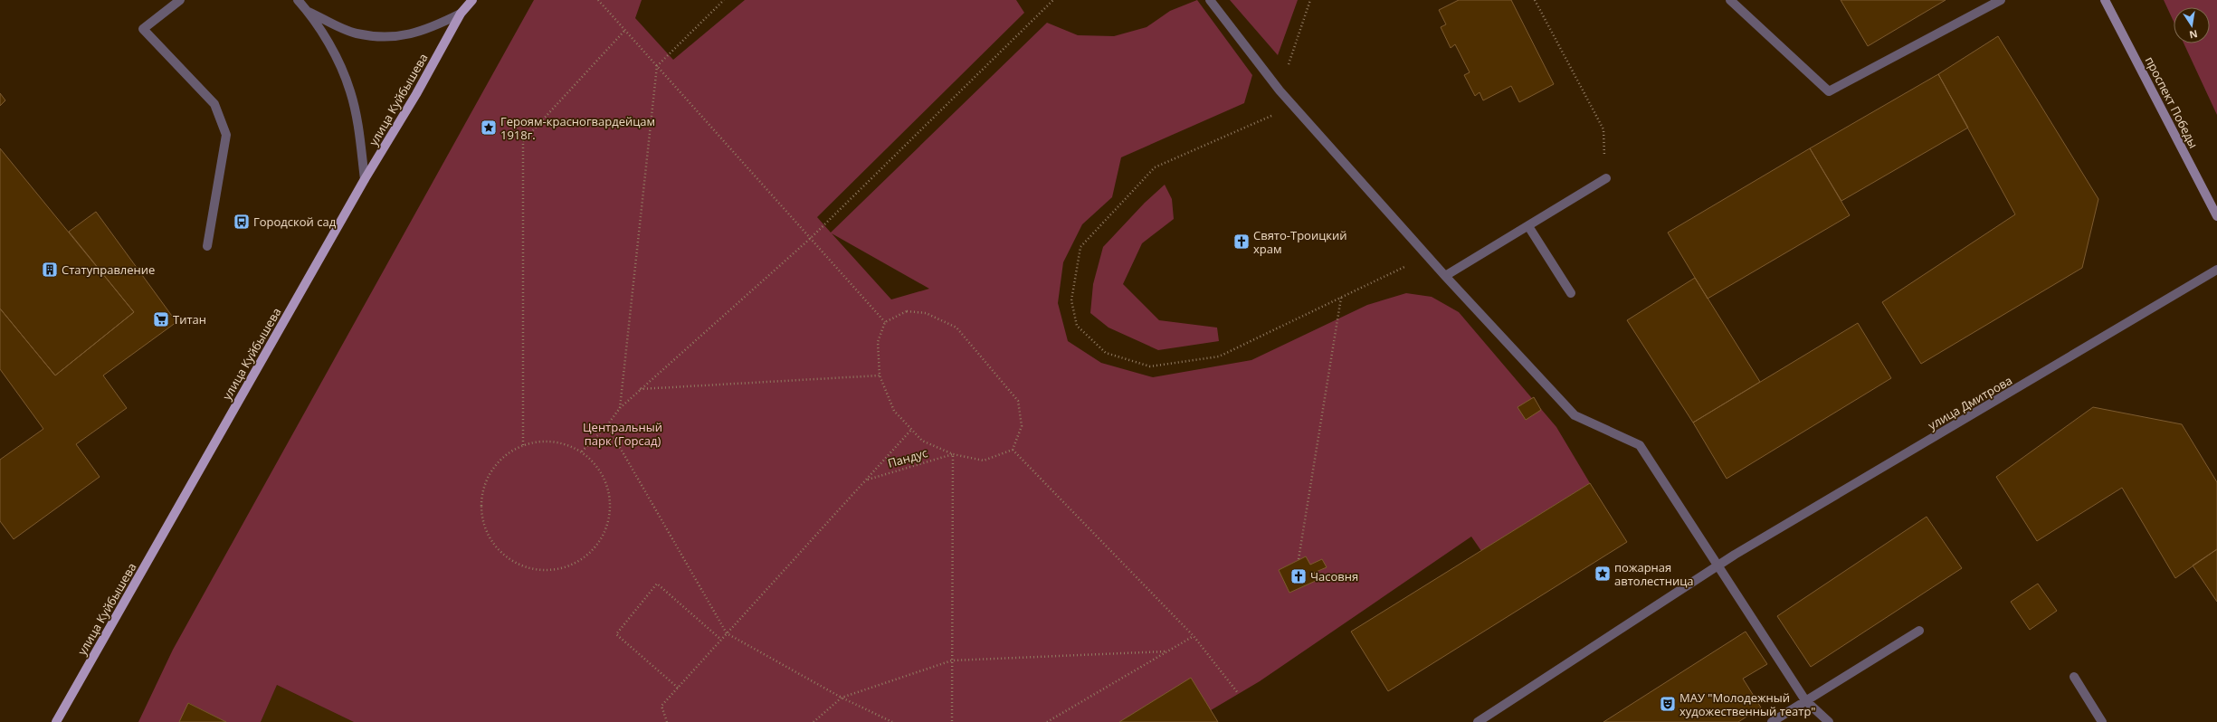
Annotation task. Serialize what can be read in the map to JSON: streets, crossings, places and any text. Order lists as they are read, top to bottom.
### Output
{
  "streets": {
    "main road": ["улица Куйбышева"],
    "street": ["проспект Победы", "улица Дмитрова"],
    "path": ["Пандус"]
  },
  "parks": ["Центральный парк (Горсад)"],
  "places": {
    "place": ["Героям-красногвардейцам 1918г.", "пожарная автолестница"],
    "bus stop": ["Городской сад"],
    "church": ["Свято-Троицкий храм", "Часовня"],
    "building": ["Статуправление"],
    "supermarket": ["Титан"],
    "theatre": ["МАУ \"Молодежный художественный театр\""]
  },
  "north": "bottom"
}
